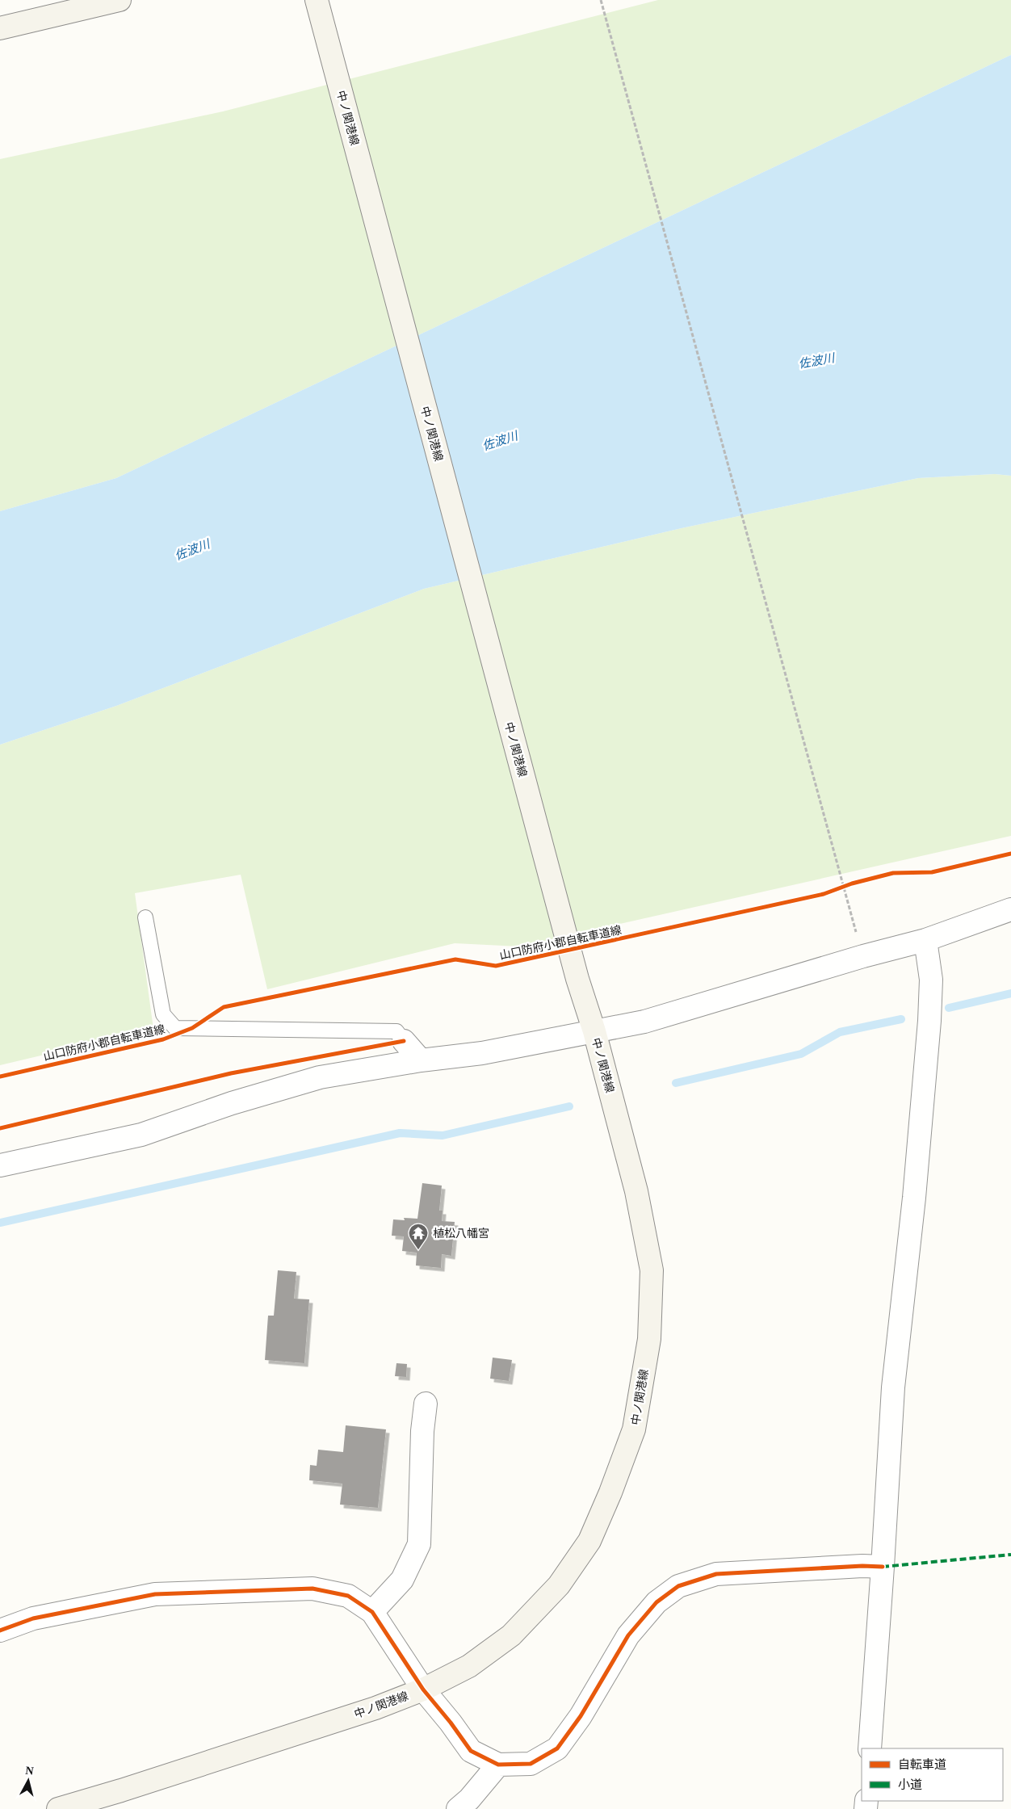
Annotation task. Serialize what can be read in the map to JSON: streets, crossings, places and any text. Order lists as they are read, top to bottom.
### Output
{
  "streets": {
    "main road": ["中ノ関港線"],
    "cycle path": ["山口防府小郡自転車道線"]
  },
  "water": ["佐波川"],
  "places": {
    "temple": ["植松八幡宮"]
  },
  "legend": ["自転車道", "小道"],
  "north": "top"
}
